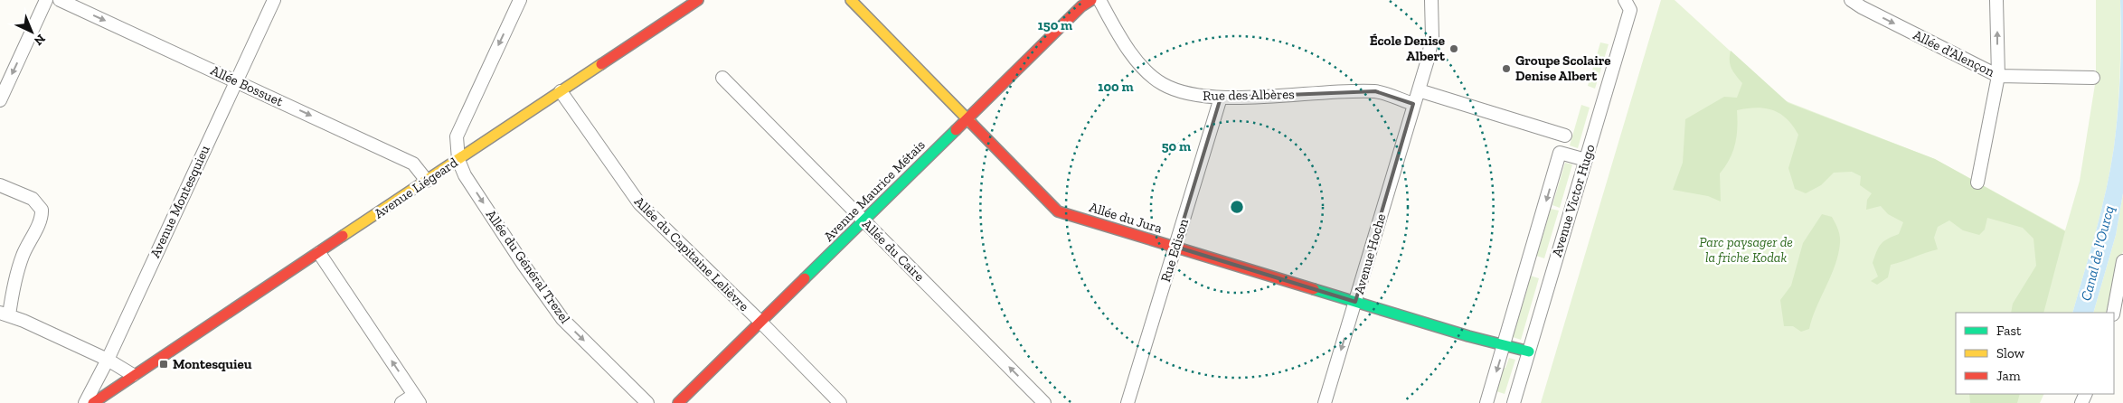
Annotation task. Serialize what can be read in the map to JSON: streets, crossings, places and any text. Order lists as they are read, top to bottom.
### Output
{
  "streets": {
    "street": [
      "Allée d'Alençon",
      "Allée Bossuet",
      "Rue des Albères",
      "Avenue Liégeard",
      "Avenue Maurice Métais",
      "Avenue Victor Hugo",
      "Avenue Montesquieu",
      "Allée du Jura",
      "Allée du Caire",
      "Rue Edison",
      "Allée du Capitaine Lelièvre",
      "Avenue Hoche",
      "Allée du Général Trezel"
    ]
  },
  "crossings": [
    ["Allée Bossuet", "Avenue Liégeard"],
    ["Allée Bossuet", "Avenue Montesquieu"],
    ["Rue des Albères", "Rue Edison"],
    ["Rue des Albères", "Avenue Hoche"],
    ["Avenue Liégeard", "Allée du Capitaine Lelièvre"],
    ["Avenue Liégeard", "Allée du Général Trezel"],
    ["Avenue Maurice Métais", "Allée du Jura"],
    ["Avenue Maurice Métais", "Allée du Caire"],
    ["Avenue Maurice Métais", "Allée du Capitaine Lelièvre"],
    ["Avenue Victor Hugo", "Allée du Jura"],
    ["Allée du Jura", "Rue Edison"],
    ["Allée du Jura", "Avenue Hoche"]
  ],
  "one_way": [
    "Allée d'Alençon",
    "Allée Bossuet",
    "Allée du Caire",
    "Allée du Général Trezel"
  ],
  "water": ["Canal de l'Ourcq"],
  "parks": ["Parc paysager de la friche Kodak"],
  "places": {
    "other": ["École Denise Albert", "Groupe Scolaire Denise Albert"],
    "transit": ["Montesquieu"]
  },
  "legend": ["Fast", "Slow", "Jam"],
  "north": "bottom right",
  "rings": ["150 m", "100 m", "50 m"]
}
